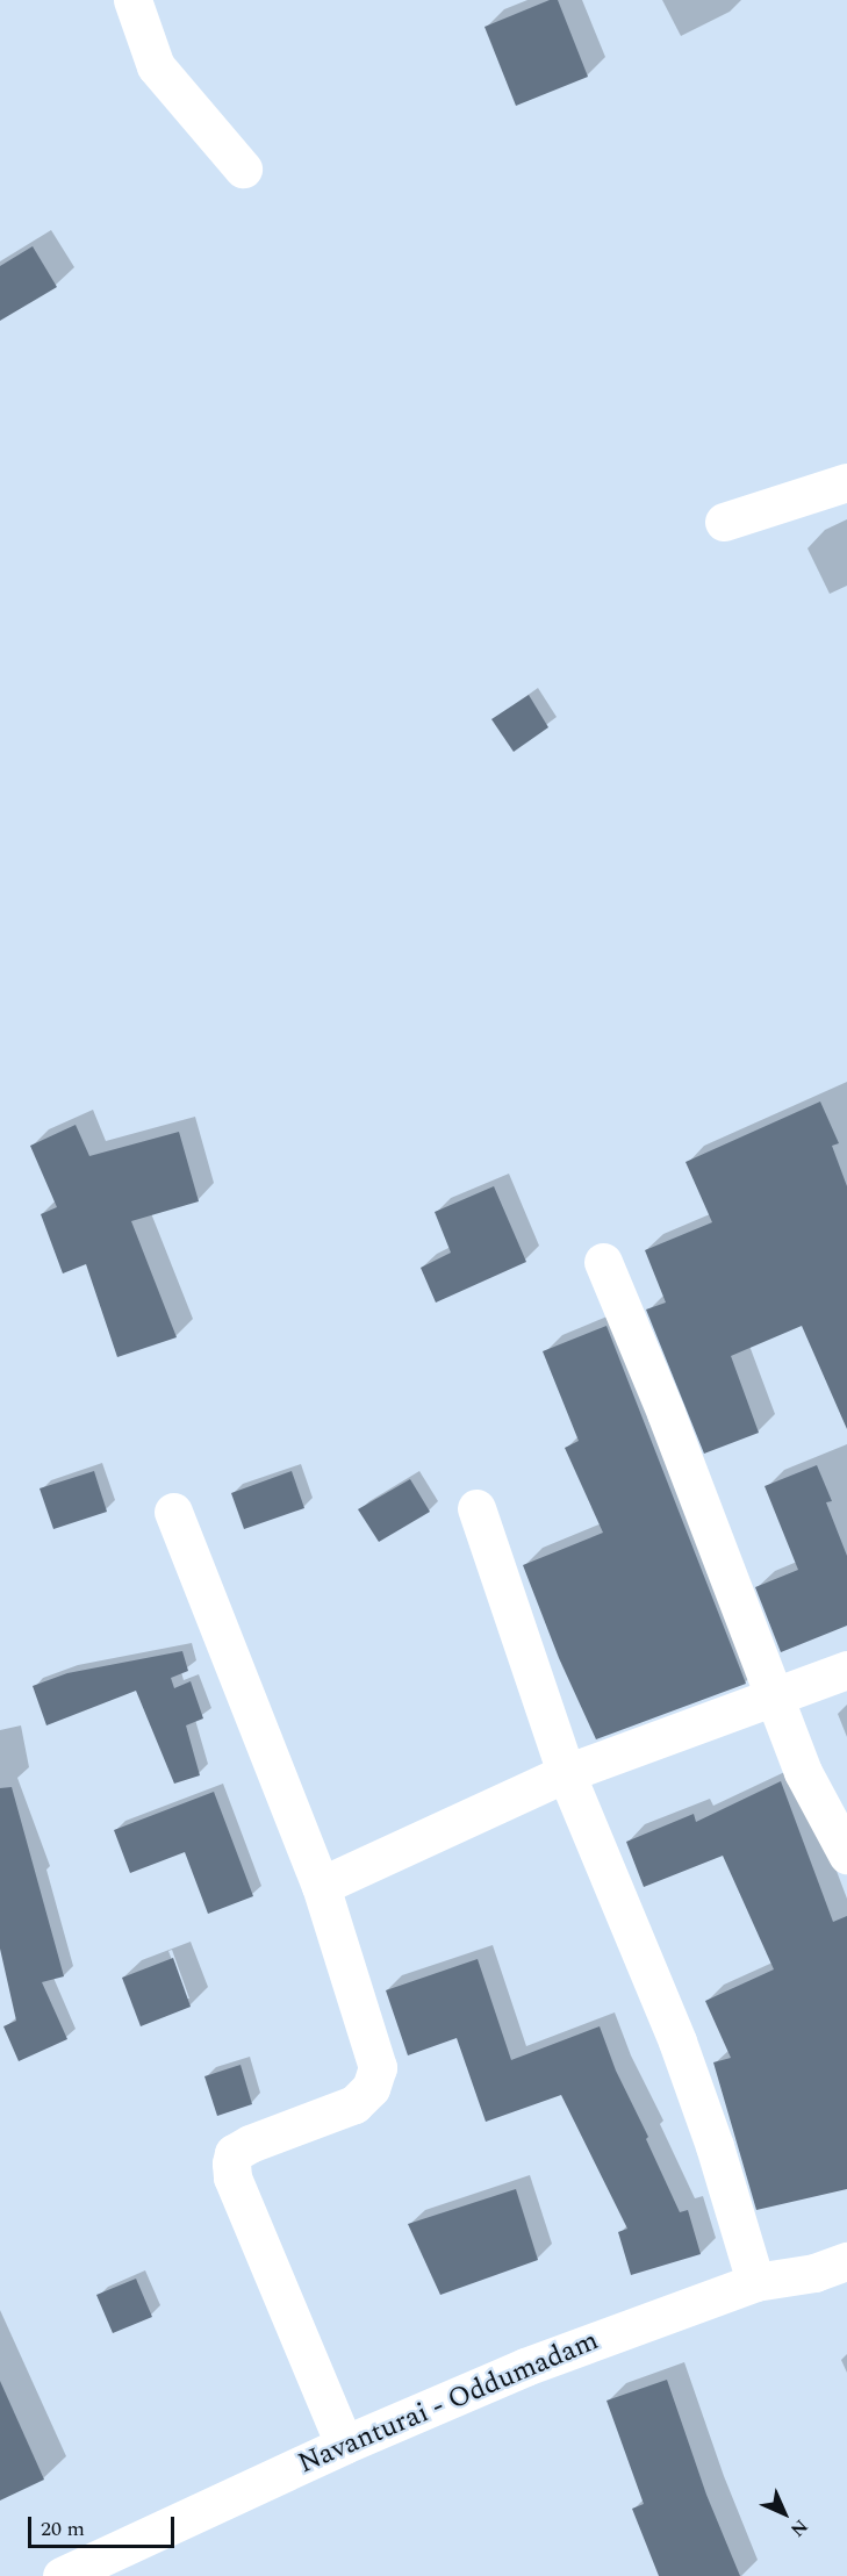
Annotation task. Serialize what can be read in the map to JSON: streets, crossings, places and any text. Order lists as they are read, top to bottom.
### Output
{
  "streets": {
    "street": ["Navanturai - Oddumadam"]
  },
  "scale_bar": "20 m",
  "north": "bottom right"
}
